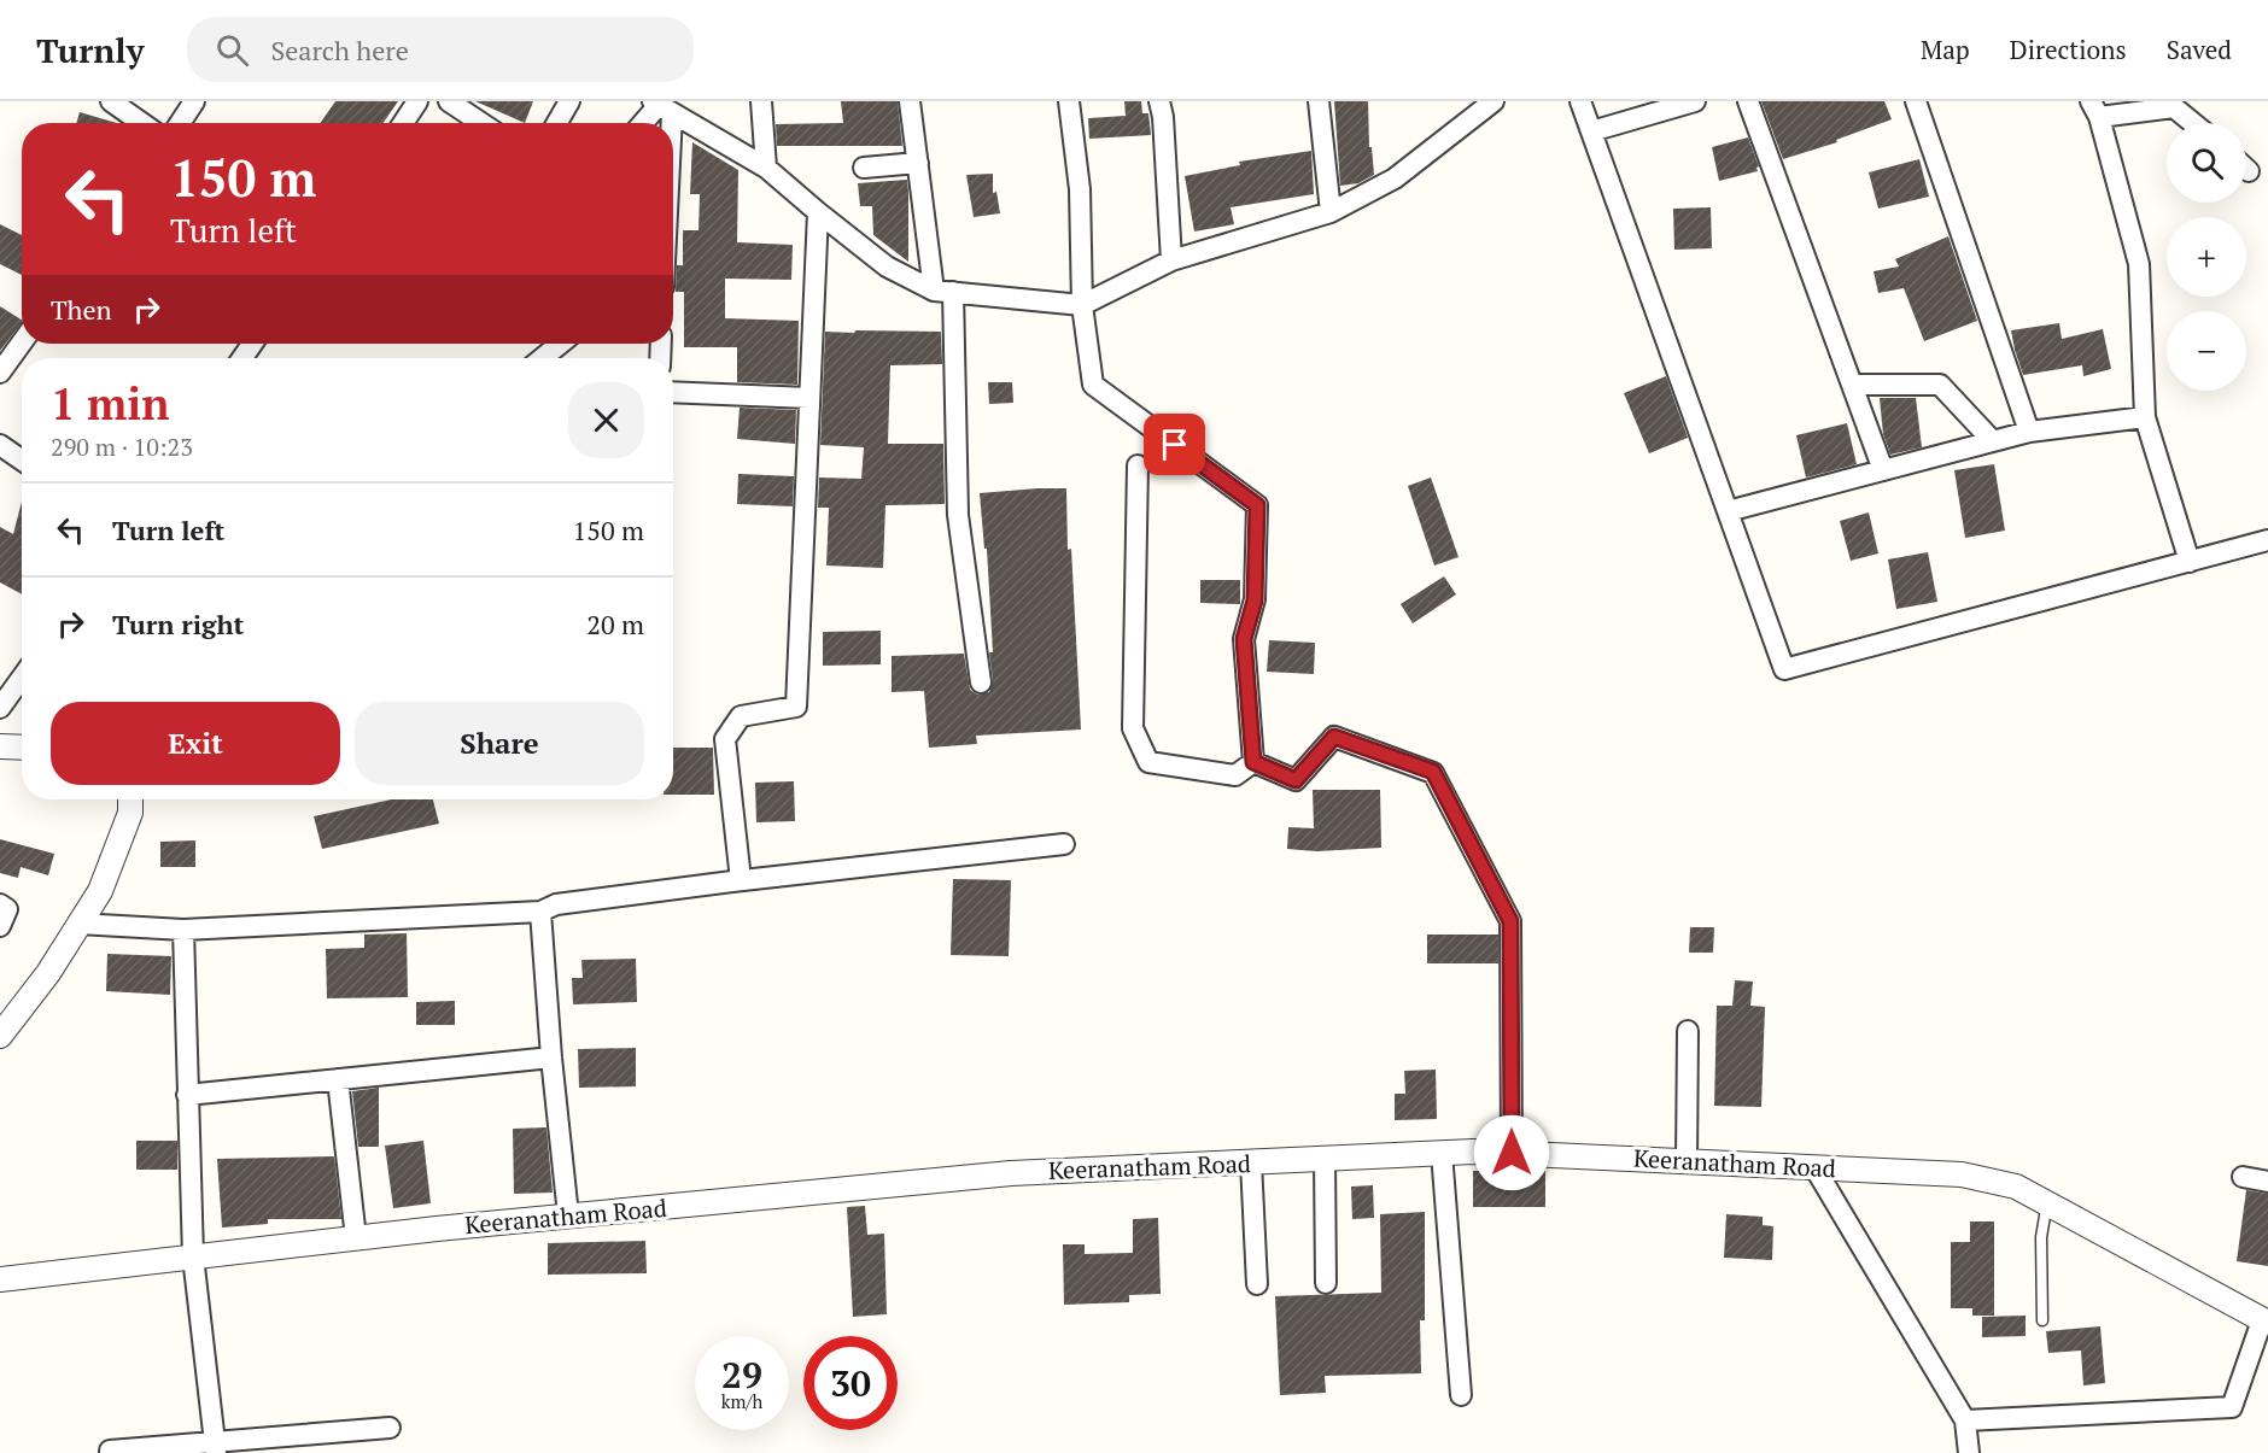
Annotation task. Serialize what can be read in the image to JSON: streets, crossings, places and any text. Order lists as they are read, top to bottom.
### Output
{
  "streets": {
    "street": ["Keeranatham Road"]
  },
  "page": {
    "header": "Turnly",
    "search": "Search here",
    "nav": ["Map", "Directions", "Saved"],
    "map_buttons": ["+", "−"],
    "turn": ["150 m", "Turn left"],
    "then": "Then",
    "heading": ["1 min", "290 m · 10:23"],
    "list": [
      {
        "name": "Turn left",
        "value": "150 m"
      },
      {
        "name": "Turn right",
        "value": "20 m"
      }
    ],
    "buttons": ["Exit", "Share"],
    "speed": "29 km/h",
    "limit": "30"
  }
}
